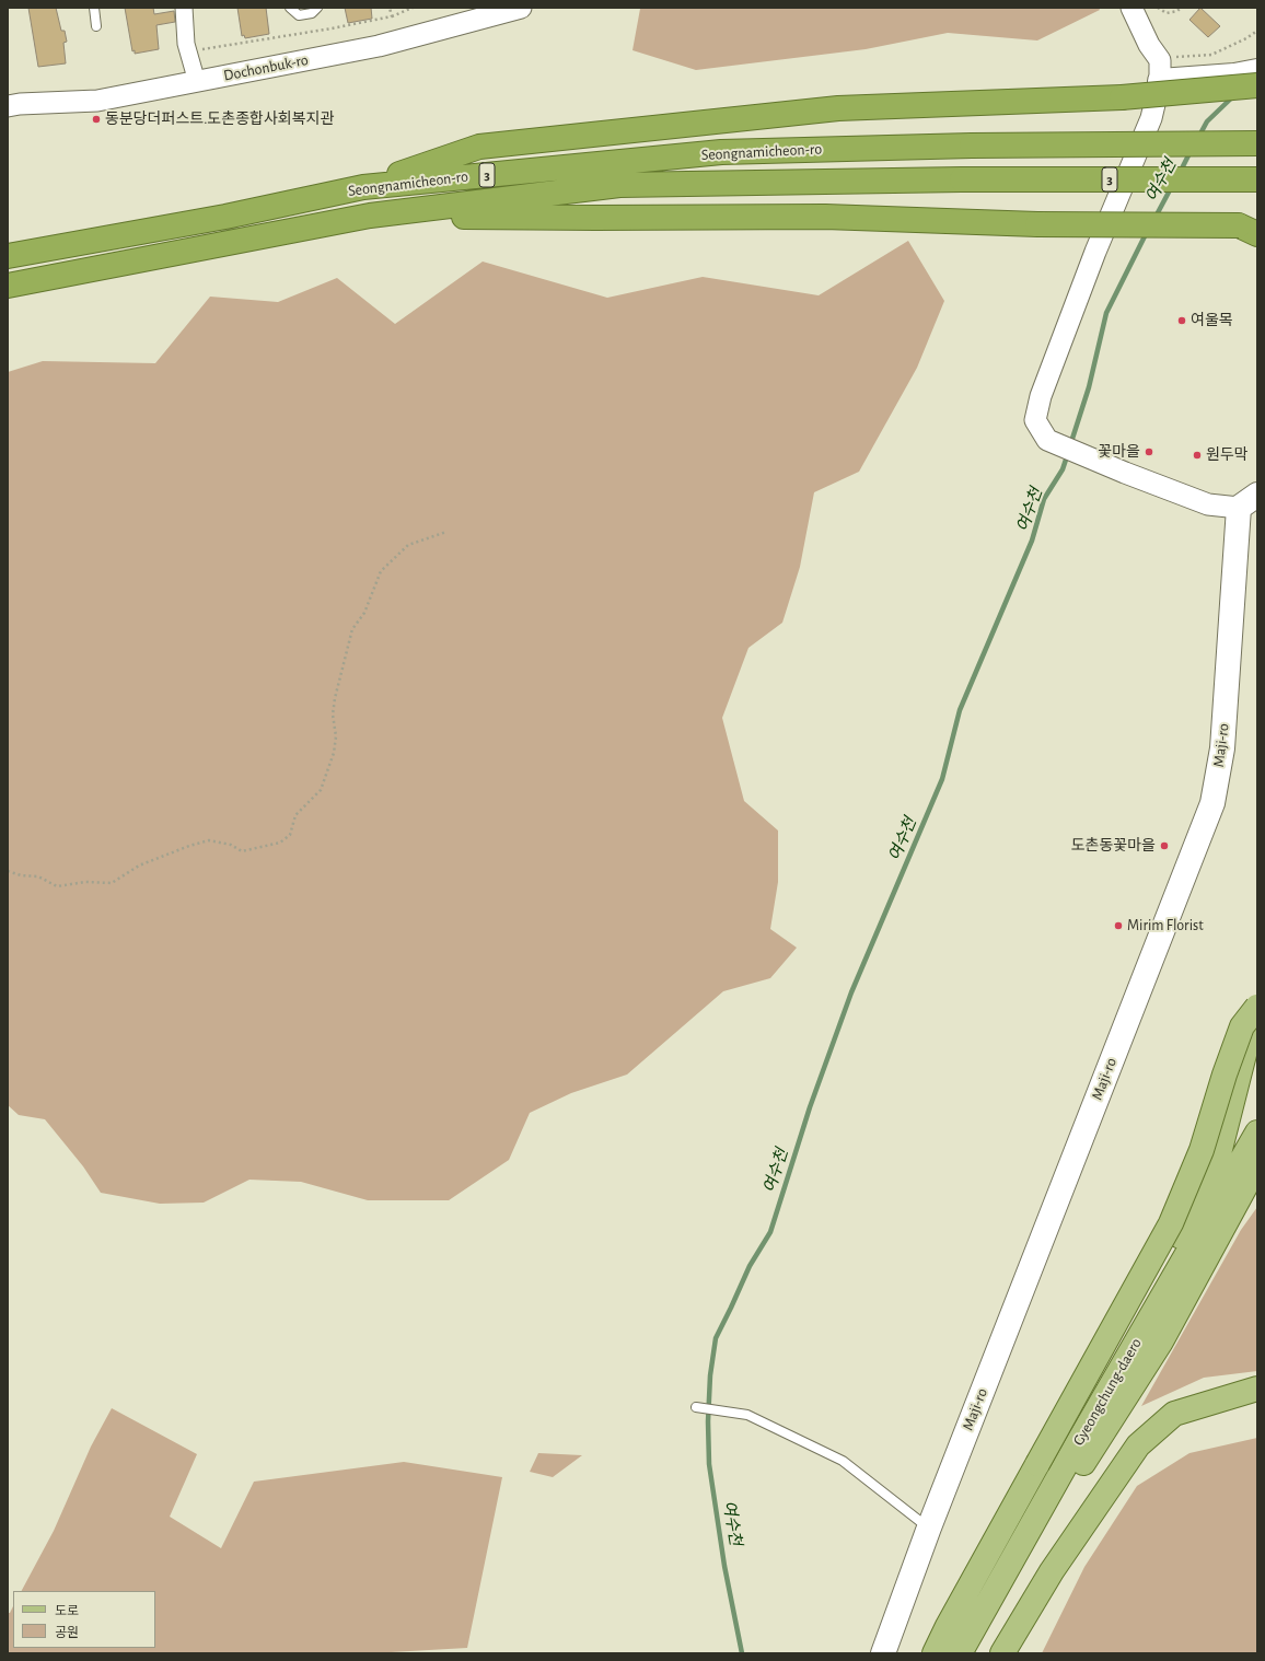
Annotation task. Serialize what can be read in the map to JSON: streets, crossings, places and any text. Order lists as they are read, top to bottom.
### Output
{
  "streets": {
    "highway": ["Seongnamicheon-ro", "3"],
    "main road": ["Maji-ro", "Gyeongchung-daero"],
    "street": ["Dochonbuk-ro"]
  },
  "water": ["여수천"],
  "places": [
    "동분당더퍼스트.도촌종합사회복지관",
    "여울목",
    "꽃마을",
    "원두막",
    "도촌동꽃마을",
    "Mirim Florist"
  ],
  "legend": ["도로", "공원"]
}
